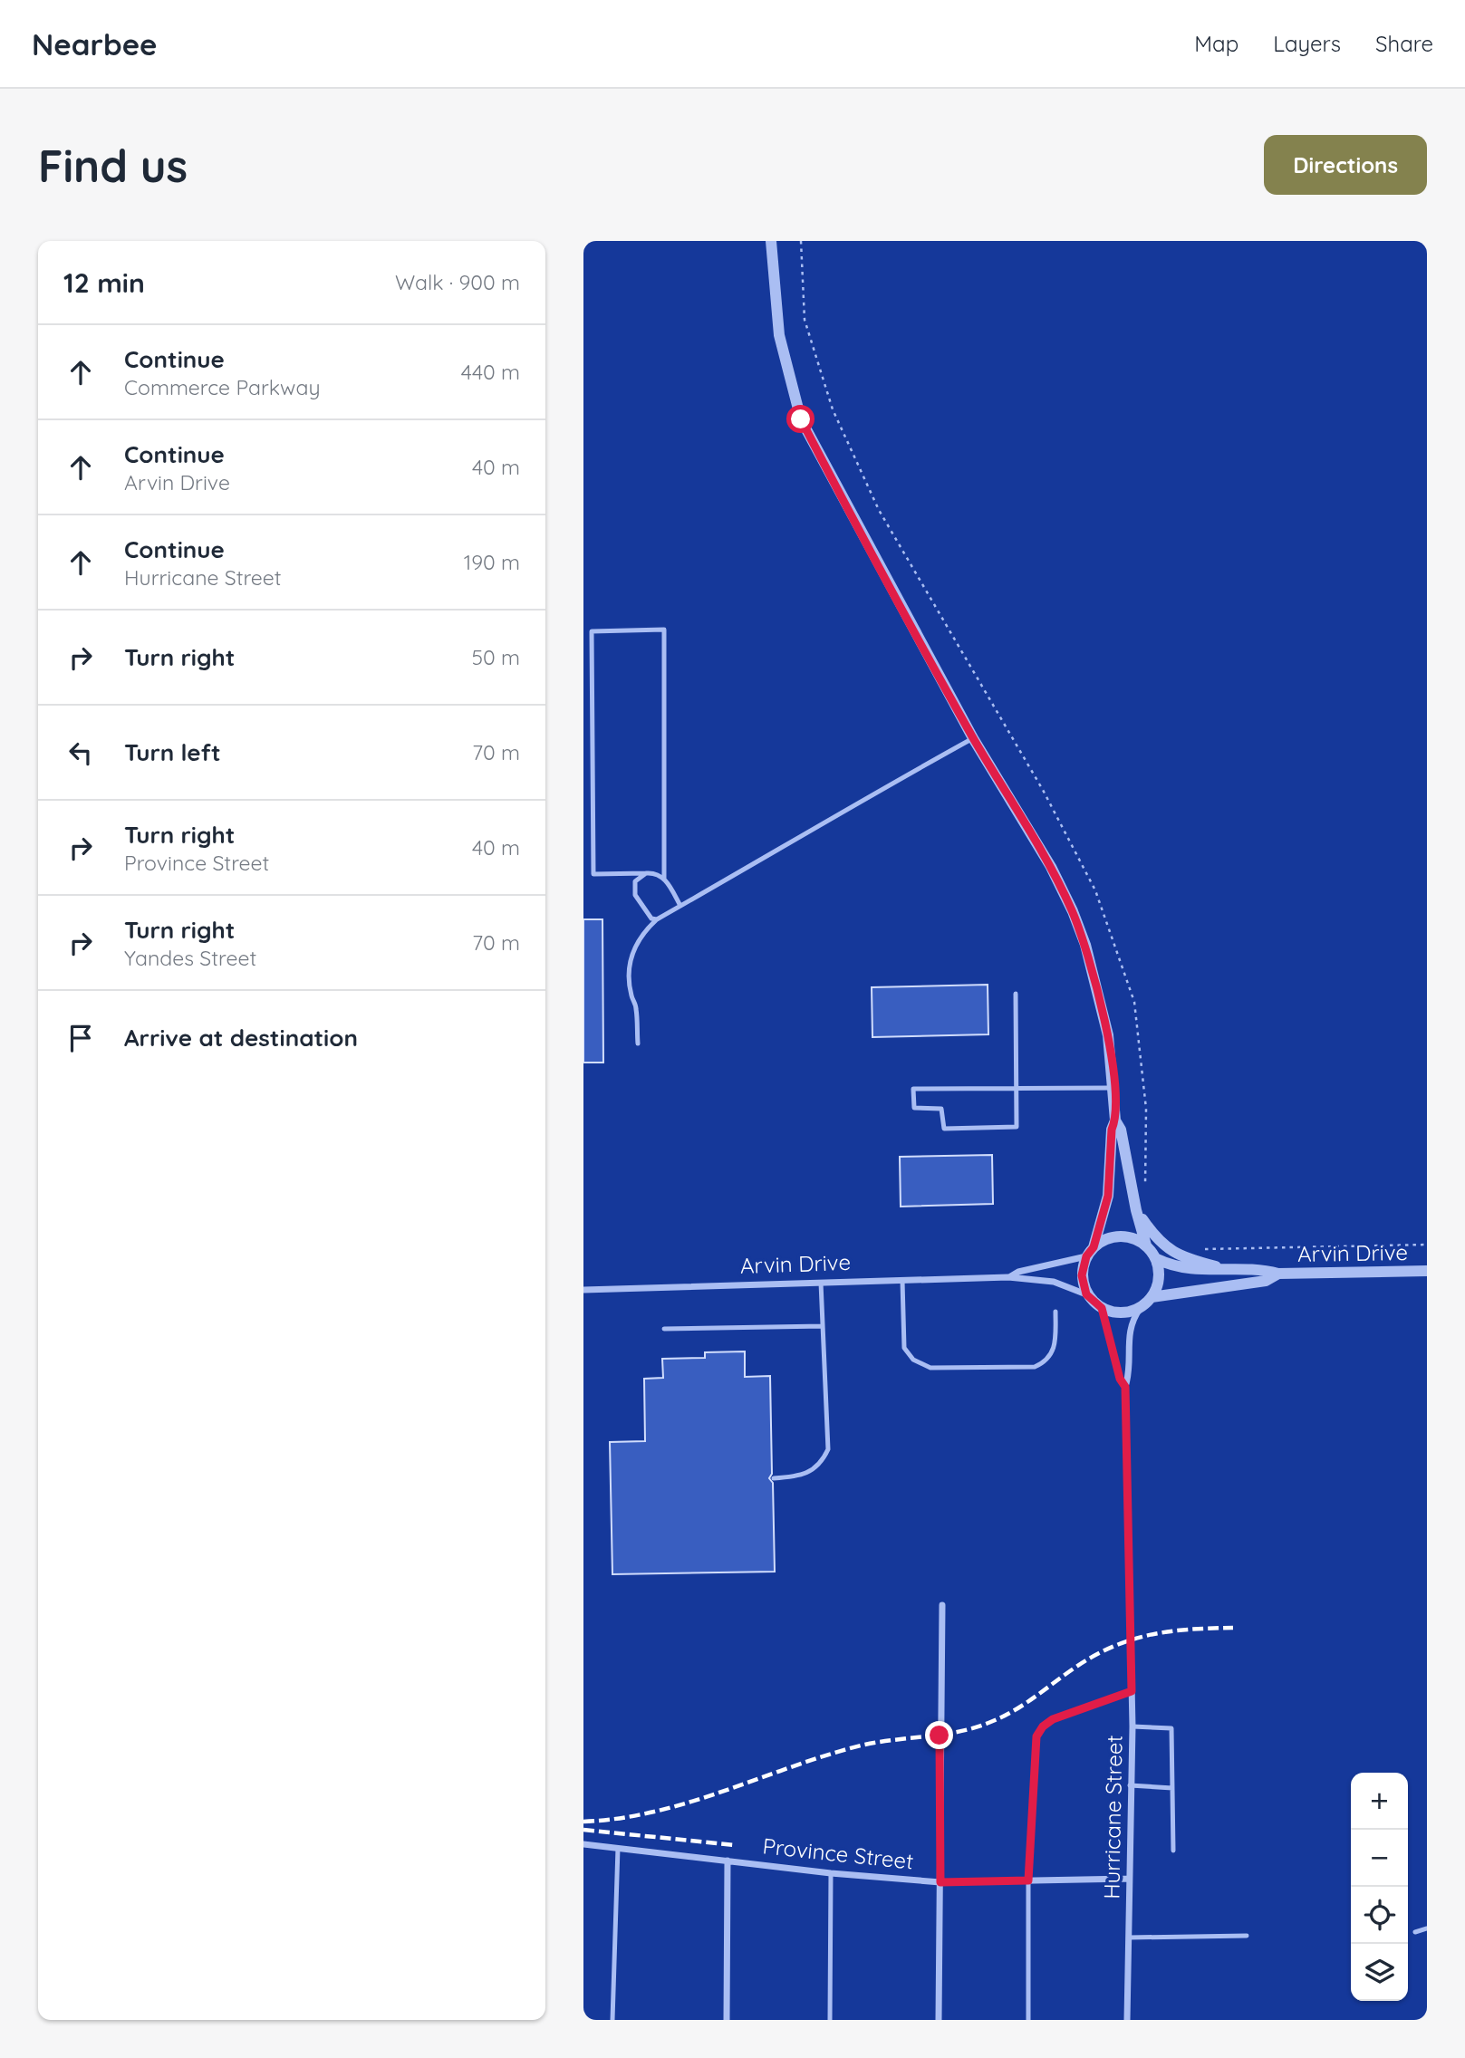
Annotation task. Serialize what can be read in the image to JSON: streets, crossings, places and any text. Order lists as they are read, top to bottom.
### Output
{
  "streets": {
    "street": ["Arvin Drive", "Hurricane Street", "Province Street"]
  },
  "crossings": [
    ["Arvin Drive", "Hurricane Street"],
    ["Hurricane Street", "Province Street"]
  ],
  "page": {
    "header": "Nearbee",
    "nav": ["Map", "Layers", "Share"],
    "buttons": "Directions",
    "title": "Find us",
    "heading": ["12 min", "Walk · 900 m"],
    "list": [
      ["Continue", "Commerce Parkway", "440 m"],
      ["Continue", "Arvin Drive", "40 m"],
      ["Continue", "Hurricane Street", "190 m"],
      ["Turn right", "50 m"],
      ["Turn left", "70 m"],
      ["Turn right", "Province Street", "40 m"],
      ["Turn right", "Yandes Street", "70 m"],
      "Arrive at destination"
    ],
    "map_buttons": ["+", "−"]
  }
}
